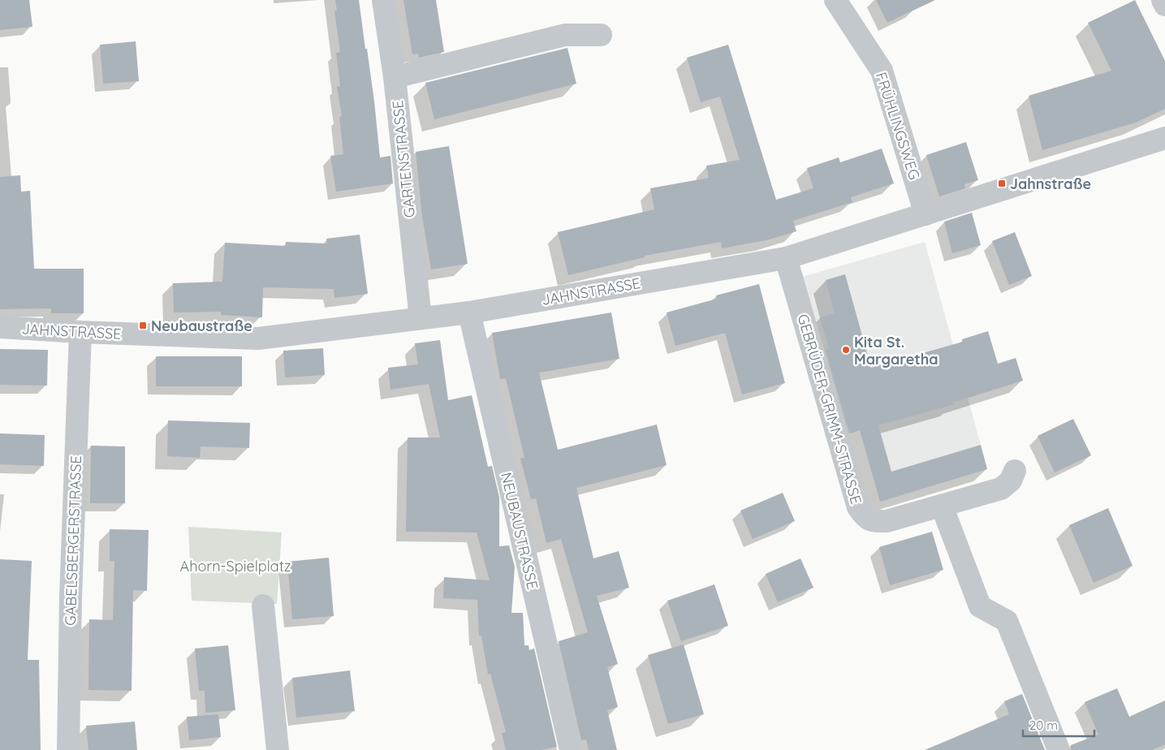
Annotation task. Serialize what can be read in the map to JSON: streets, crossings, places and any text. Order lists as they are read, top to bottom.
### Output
{
  "streets": {
    "street": [
      "FRÜHLINGSWEG",
      "GARTENSTRASSE",
      "JAHNSTRASSE",
      "GEBRÜDER-GRIMM-STRASSE",
      "NEUBAUSTRASSE",
      "GABELSBERGERSTRASSE"
    ]
  },
  "crossings": [
    ["FRÜHLINGSWEG", "JAHNSTRASSE"],
    ["GARTENSTRASSE", "JAHNSTRASSE"],
    ["JAHNSTRASSE", "GEBRÜDER-GRIMM-STRASSE"],
    ["JAHNSTRASSE", "NEUBAUSTRASSE"],
    ["JAHNSTRASSE", "GABELSBERGERSTRASSE"]
  ],
  "parks": ["Ahorn-Spielplatz"],
  "places": {
    "transit": ["Jahnstraße", "Neubaustraße"],
    "other": ["Kita St. Margaretha"]
  },
  "scale_bar": "20 m"
}
